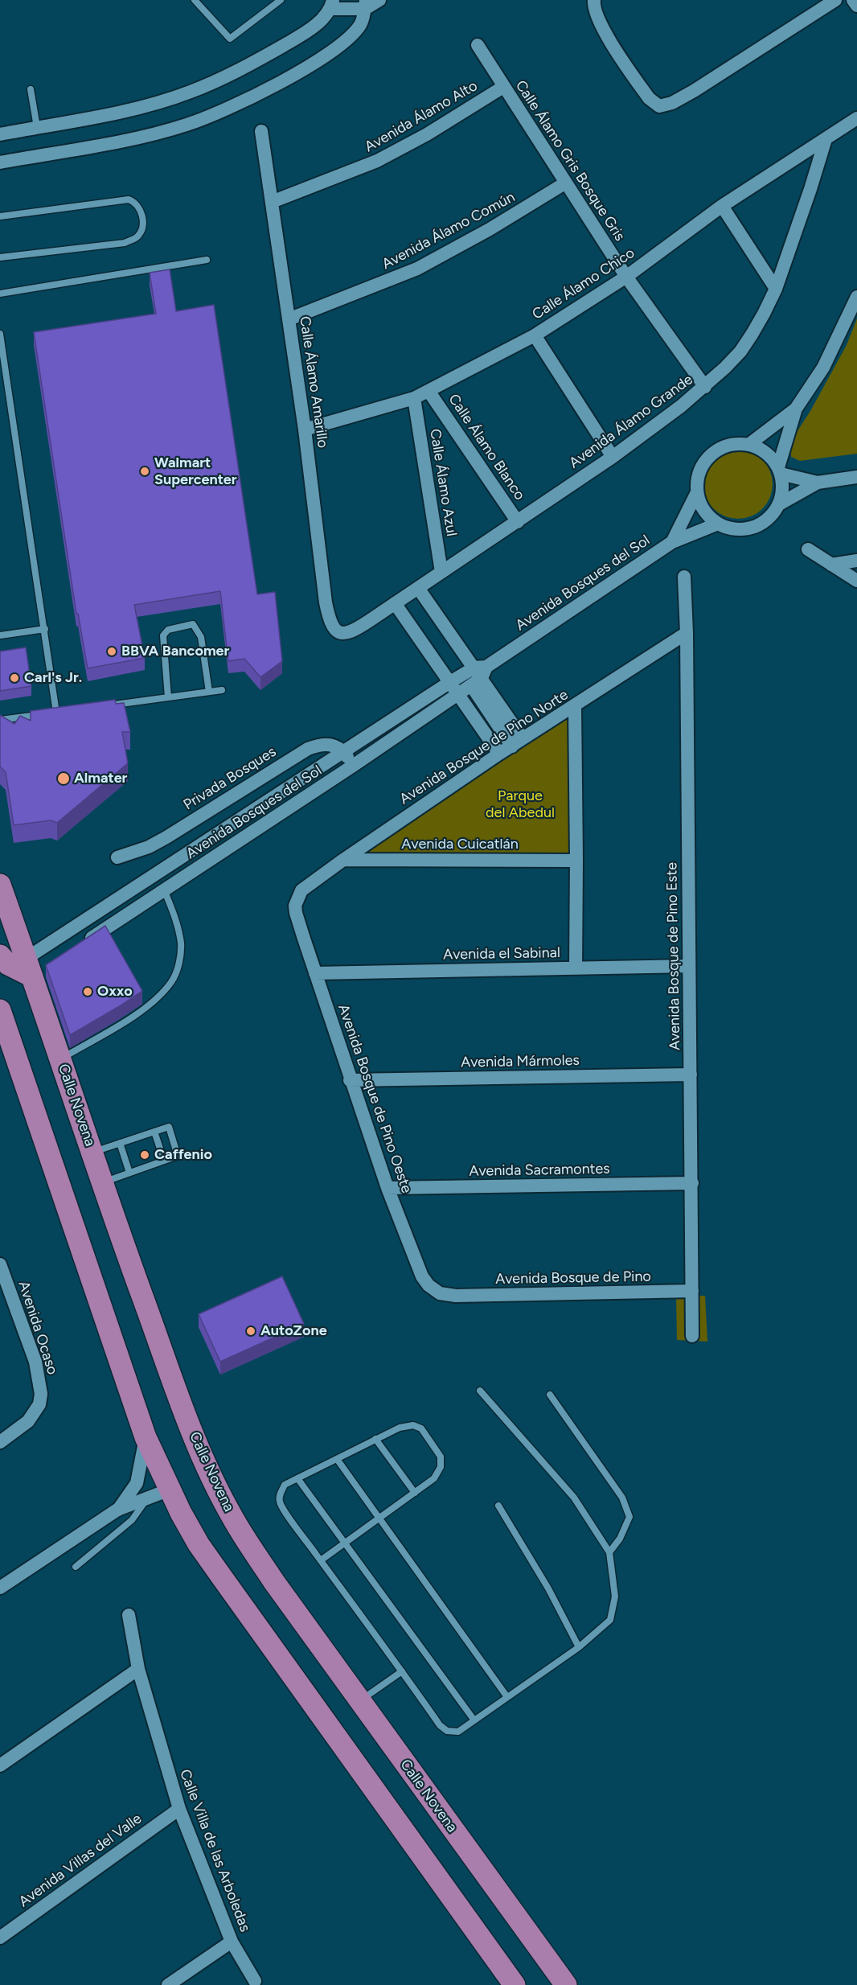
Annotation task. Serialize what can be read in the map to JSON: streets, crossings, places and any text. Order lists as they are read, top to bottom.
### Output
{
  "streets": {
    "main road": ["Calle Novena"],
    "street": [
      "Avenida Álamo Alto",
      "Calle Álamo Gris Bosque Gris",
      "Avenida Álamo Común",
      "Calle Álamo Chico",
      "Calle Álamo Amarillo",
      "Avenida Álamo Grande",
      "Calle Álamo Blanco",
      "Calle Álamo Azul",
      "Avenida Bosques del Sol",
      "Avenida Bosque de Pino Norte",
      "Privada Bosques",
      "Avenida Cuicatlán",
      "Avenida el Sabinal",
      "Avenida Bosque de Pino Este",
      "Avenida Mármoles",
      "Avenida Bosque de Pino Oeste",
      "Avenida Sacramontes",
      "Avenida Bosque de Pino",
      "Avenida Ocaso",
      "Calle Villa de las Arboledas",
      "Avenida Villas del Valle"
    ]
  },
  "crossings": [
    ["Avenida Álamo Alto", "Calle Álamo Gris Bosque Gris"],
    ["Avenida Álamo Alto", "Calle Álamo Amarillo"],
    ["Calle Álamo Gris Bosque Gris", "Avenida Álamo Común"],
    ["Calle Álamo Gris Bosque Gris", "Calle Álamo Chico"],
    ["Calle Álamo Gris Bosque Gris", "Avenida Álamo Grande"],
    ["Avenida Álamo Común", "Calle Álamo Amarillo"],
    ["Calle Álamo Chico", "Calle Álamo Amarillo"],
    ["Calle Álamo Chico", "Avenida Álamo Grande"],
    ["Calle Álamo Chico", "Calle Álamo Blanco"],
    ["Calle Álamo Chico", "Calle Álamo Azul"],
    ["Calle Álamo Amarillo", "Avenida Álamo Grande"],
    ["Avenida Álamo Grande", "Calle Álamo Blanco"],
    ["Avenida Álamo Grande", "Calle Álamo Azul"],
    ["Avenida Bosques del Sol", "Privada Bosques"],
    ["Avenida Bosques del Sol", "Calle Novena"],
    ["Avenida Bosque de Pino Norte", "Avenida Cuicatlán"],
    ["Avenida Bosque de Pino Norte", "Avenida Bosque de Pino Este"],
    ["Avenida Bosque de Pino Norte", "Avenida Bosque de Pino Oeste"],
    ["Avenida el Sabinal", "Avenida Bosque de Pino Este"],
    ["Avenida el Sabinal", "Avenida Bosque de Pino Oeste"],
    ["Avenida Bosque de Pino Este", "Avenida Mármoles"],
    ["Avenida Bosque de Pino Este", "Avenida Sacramontes"],
    ["Avenida Bosque de Pino Este", "Avenida Bosque de Pino"],
    ["Avenida Mármoles", "Avenida Bosque de Pino Oeste"],
    ["Avenida Bosque de Pino Oeste", "Avenida Sacramontes"],
    ["Avenida Bosque de Pino Oeste", "Avenida Bosque de Pino"],
    ["Calle Villa de las Arboledas", "Avenida Villas del Valle"]
  ],
  "parks": ["Parque del Abedul"],
  "places": [
    "Walmart Supercenter",
    "BBVA Bancomer",
    "Carl's Jr.",
    "Almater",
    "Oxxo",
    "Caffenio",
    "AutoZone"
  ]
}
